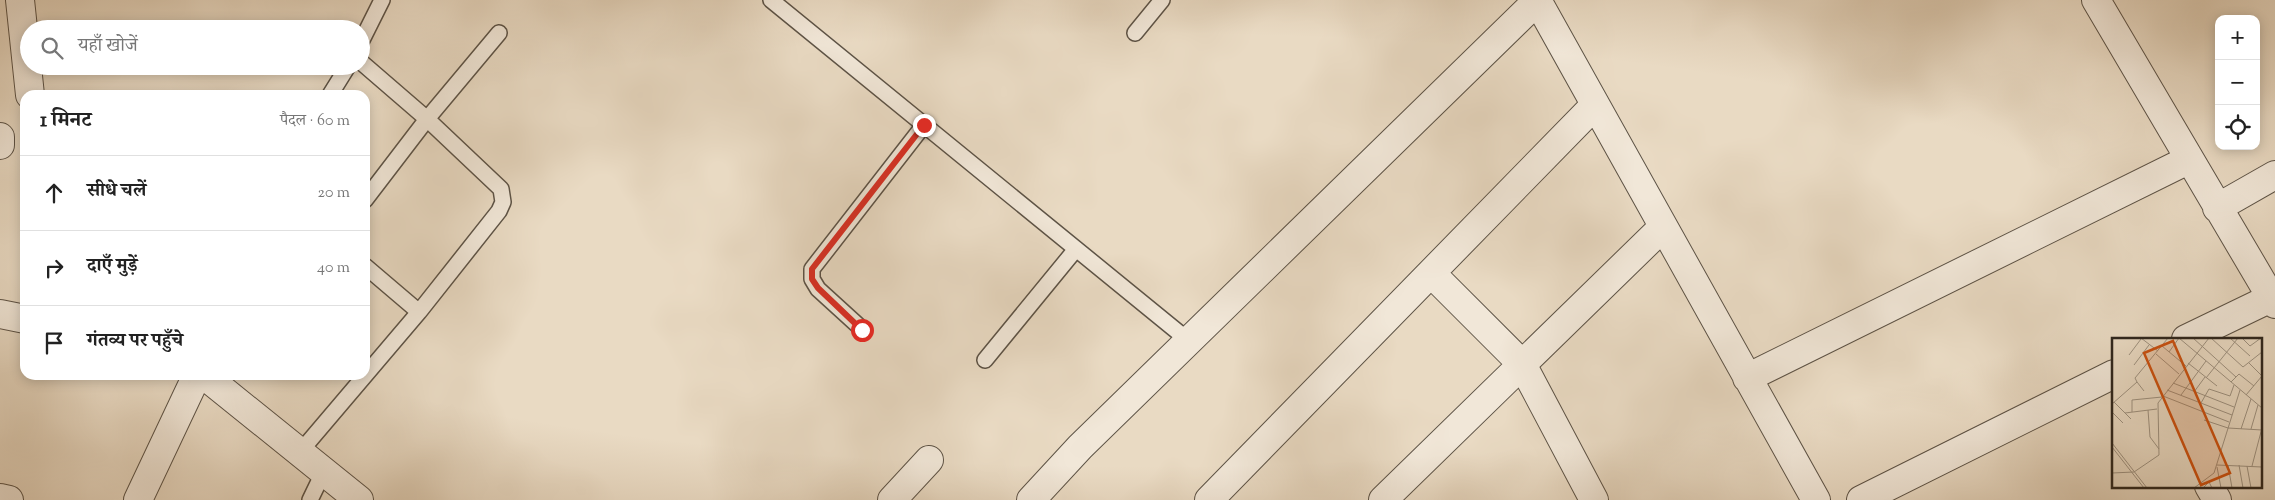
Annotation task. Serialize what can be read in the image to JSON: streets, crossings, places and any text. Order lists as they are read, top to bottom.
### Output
{
  "page": {
    "map_buttons": ["+", "−"],
    "search": "यहाँ खोजें",
    "heading": ["1 मिनट", "पैदल · 60 m"],
    "list": [
      ["सीधे चलें", "20 m"],
      ["दाएँ मुड़ें", "40 m"],
      "गंतव्य पर पहुँचे"
    ]
  }
}
